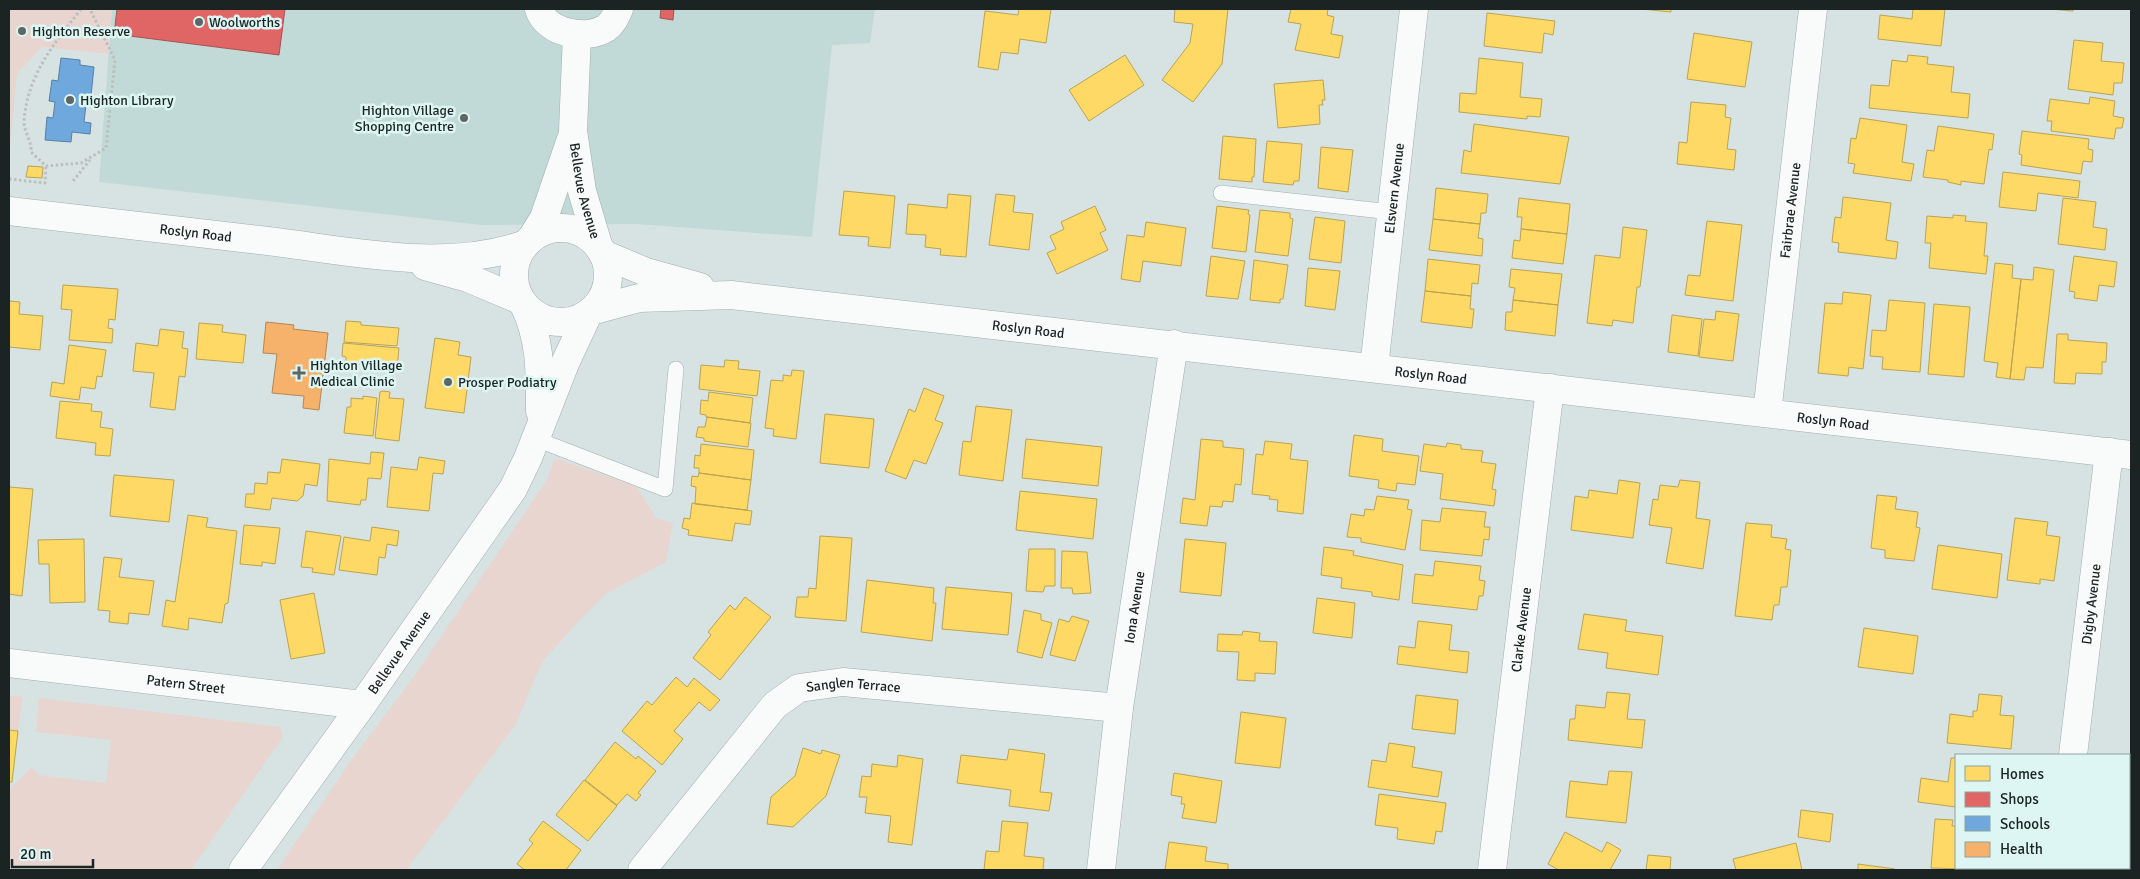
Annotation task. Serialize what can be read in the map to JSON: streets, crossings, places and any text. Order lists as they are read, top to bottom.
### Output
{
  "streets": {
    "street": [
      "Elsvern Avenue",
      "Bellevue Avenue",
      "Fairbrae Avenue",
      "Roslyn Road",
      "Digby Avenue",
      "Iona Avenue",
      "Clarke Avenue",
      "Patern Street",
      "Sanglen Terrace"
    ]
  },
  "crossings": [
    ["Elsvern Avenue", "Roslyn Road"],
    ["Bellevue Avenue", "Roslyn Road"],
    ["Bellevue Avenue", "Patern Street"],
    ["Fairbrae Avenue", "Roslyn Road"],
    ["Roslyn Road", "Digby Avenue"],
    ["Roslyn Road", "Iona Avenue"],
    ["Roslyn Road", "Clarke Avenue"],
    ["Iona Avenue", "Sanglen Terrace"]
  ],
  "places": {
    "other": [
      "Woolworths",
      "Highton Reserve",
      "Highton Library",
      "Highton Village Shopping Centre",
      "Prosper Podiatry"
    ],
    "health": ["Highton Village Medical Clinic"]
  },
  "legend": [
    "Homes",
    "Shops",
    "Schools",
    "Health"
  ],
  "scale_bar": "20 m"
}
